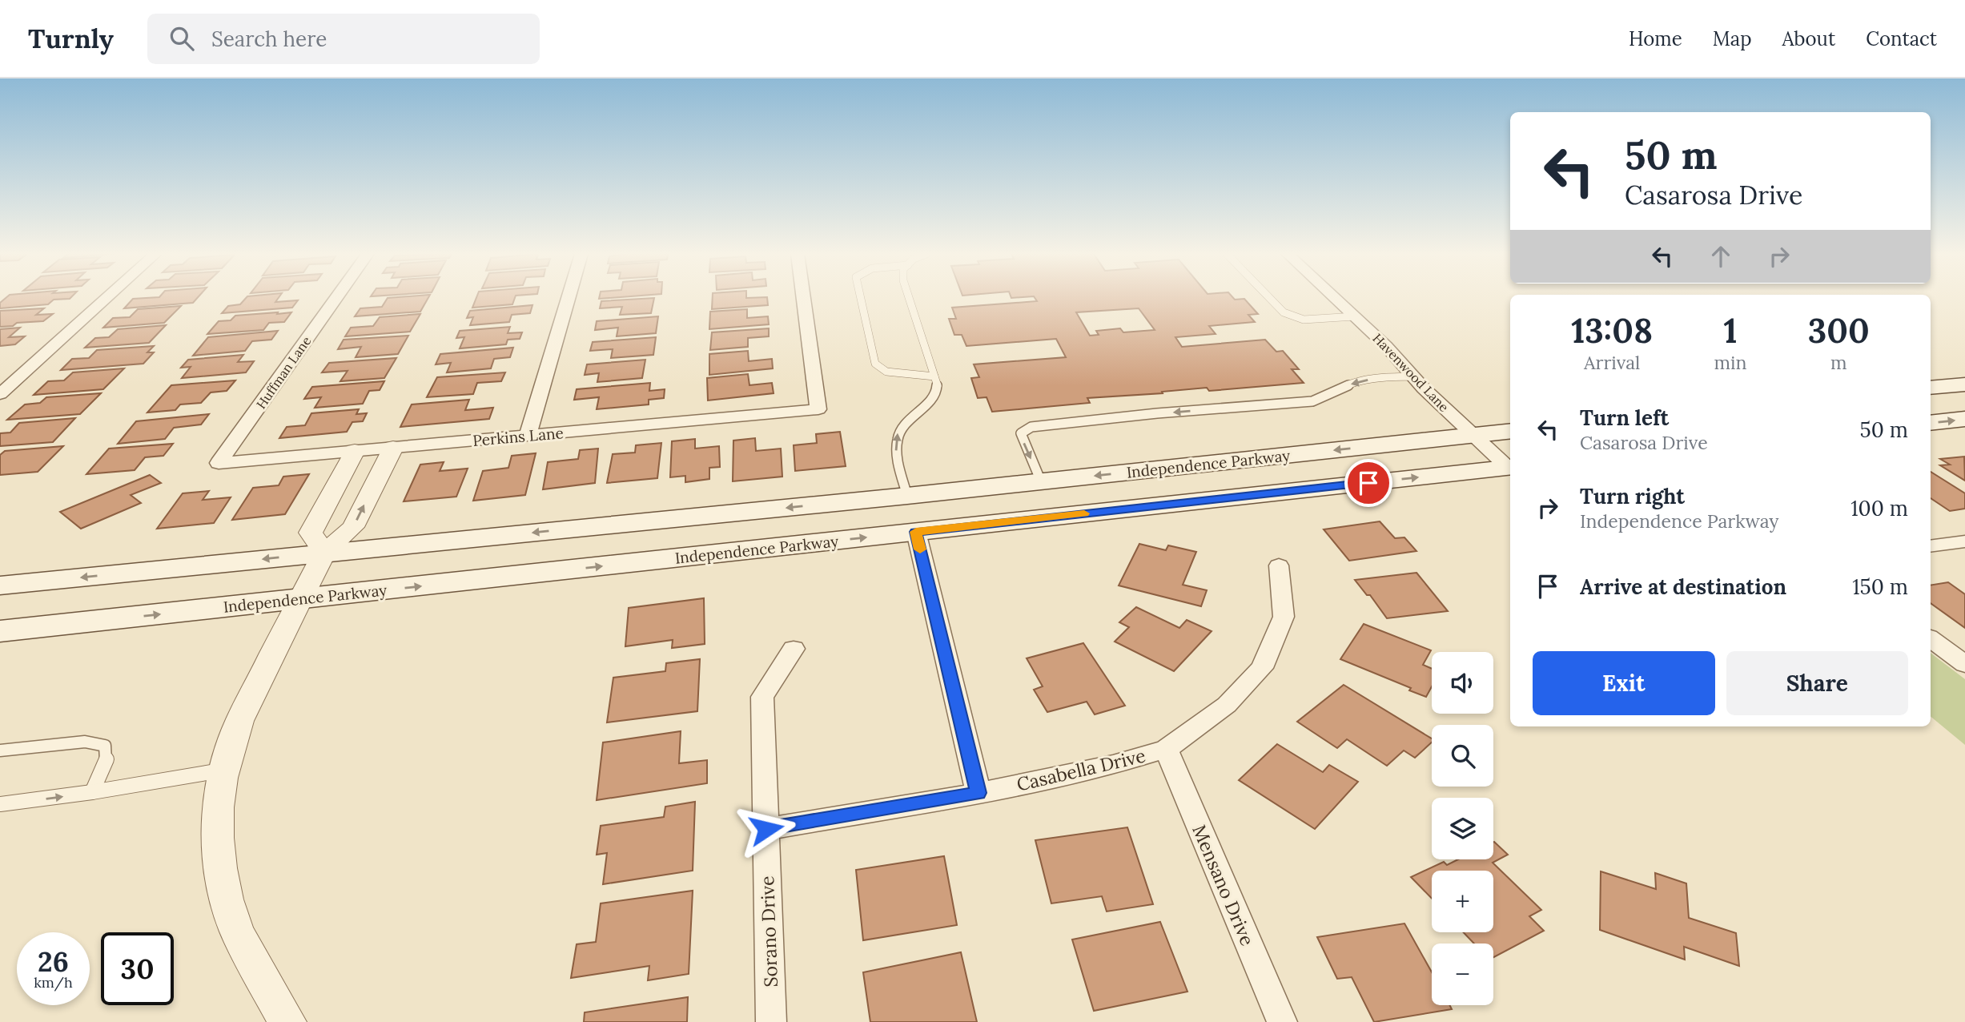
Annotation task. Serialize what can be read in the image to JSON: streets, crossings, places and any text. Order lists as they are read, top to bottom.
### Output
{
  "streets": {
    "main road": ["Independence Parkway"],
    "street": [
      "Huffman Lane",
      "Havenwood Lane",
      "Perkins Lane",
      "Casabella Drive",
      "Mensano Drive",
      "Sorano Drive"
    ]
  },
  "crossings": [
    ["Huffman Lane", "Perkins Lane"],
    ["Havenwood Lane", "Independence Parkway"],
    ["Casabella Drive", "Mensano Drive"],
    ["Casabella Drive", "Sorano Drive"]
  ],
  "page": {
    "header": "Turnly",
    "search": "Search here",
    "nav": [
      "Home",
      "Map",
      "About",
      "Contact"
    ],
    "turn": ["50 m", "Casarosa Drive"],
    "eta": [
      "13:08",
      "Arrival",
      "1",
      "min",
      "300",
      "m"
    ],
    "list": [
      {
        "name": "Turn left",
        "note": "Casarosa Drive",
        "value": "50 m"
      },
      {
        "name": "Turn right",
        "note": "Independence Parkway",
        "value": "100 m"
      },
      {
        "name": "Arrive at destination",
        "value": "150 m"
      }
    ],
    "buttons": ["Exit", "Share"],
    "map_buttons": ["+", "−"],
    "speed": "26 km/h",
    "limit": "30"
  }
}
